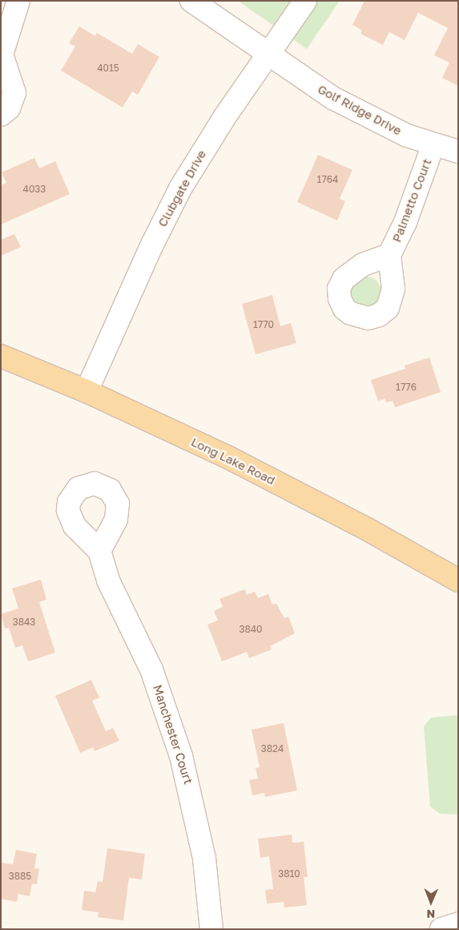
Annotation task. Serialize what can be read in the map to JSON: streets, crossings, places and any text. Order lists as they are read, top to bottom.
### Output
{
  "streets": {
    "main road": ["Long Lake Road"],
    "street": [
      "Golf Ridge Drive",
      "Clubgate Drive",
      "Palmetto Court",
      "Manchester Court"
    ]
  },
  "crossings": [
    ["Golf Ridge Drive", "Clubgate Drive"],
    ["Golf Ridge Drive", "Palmetto Court"],
    ["Clubgate Drive", "Long Lake Road"]
  ],
  "house_numbers": [
    "4015",
    "1764",
    "4033",
    "1770",
    "1776",
    "3843",
    "3840",
    "3824",
    "3810",
    "3885"
  ],
  "north": "bottom"
}
